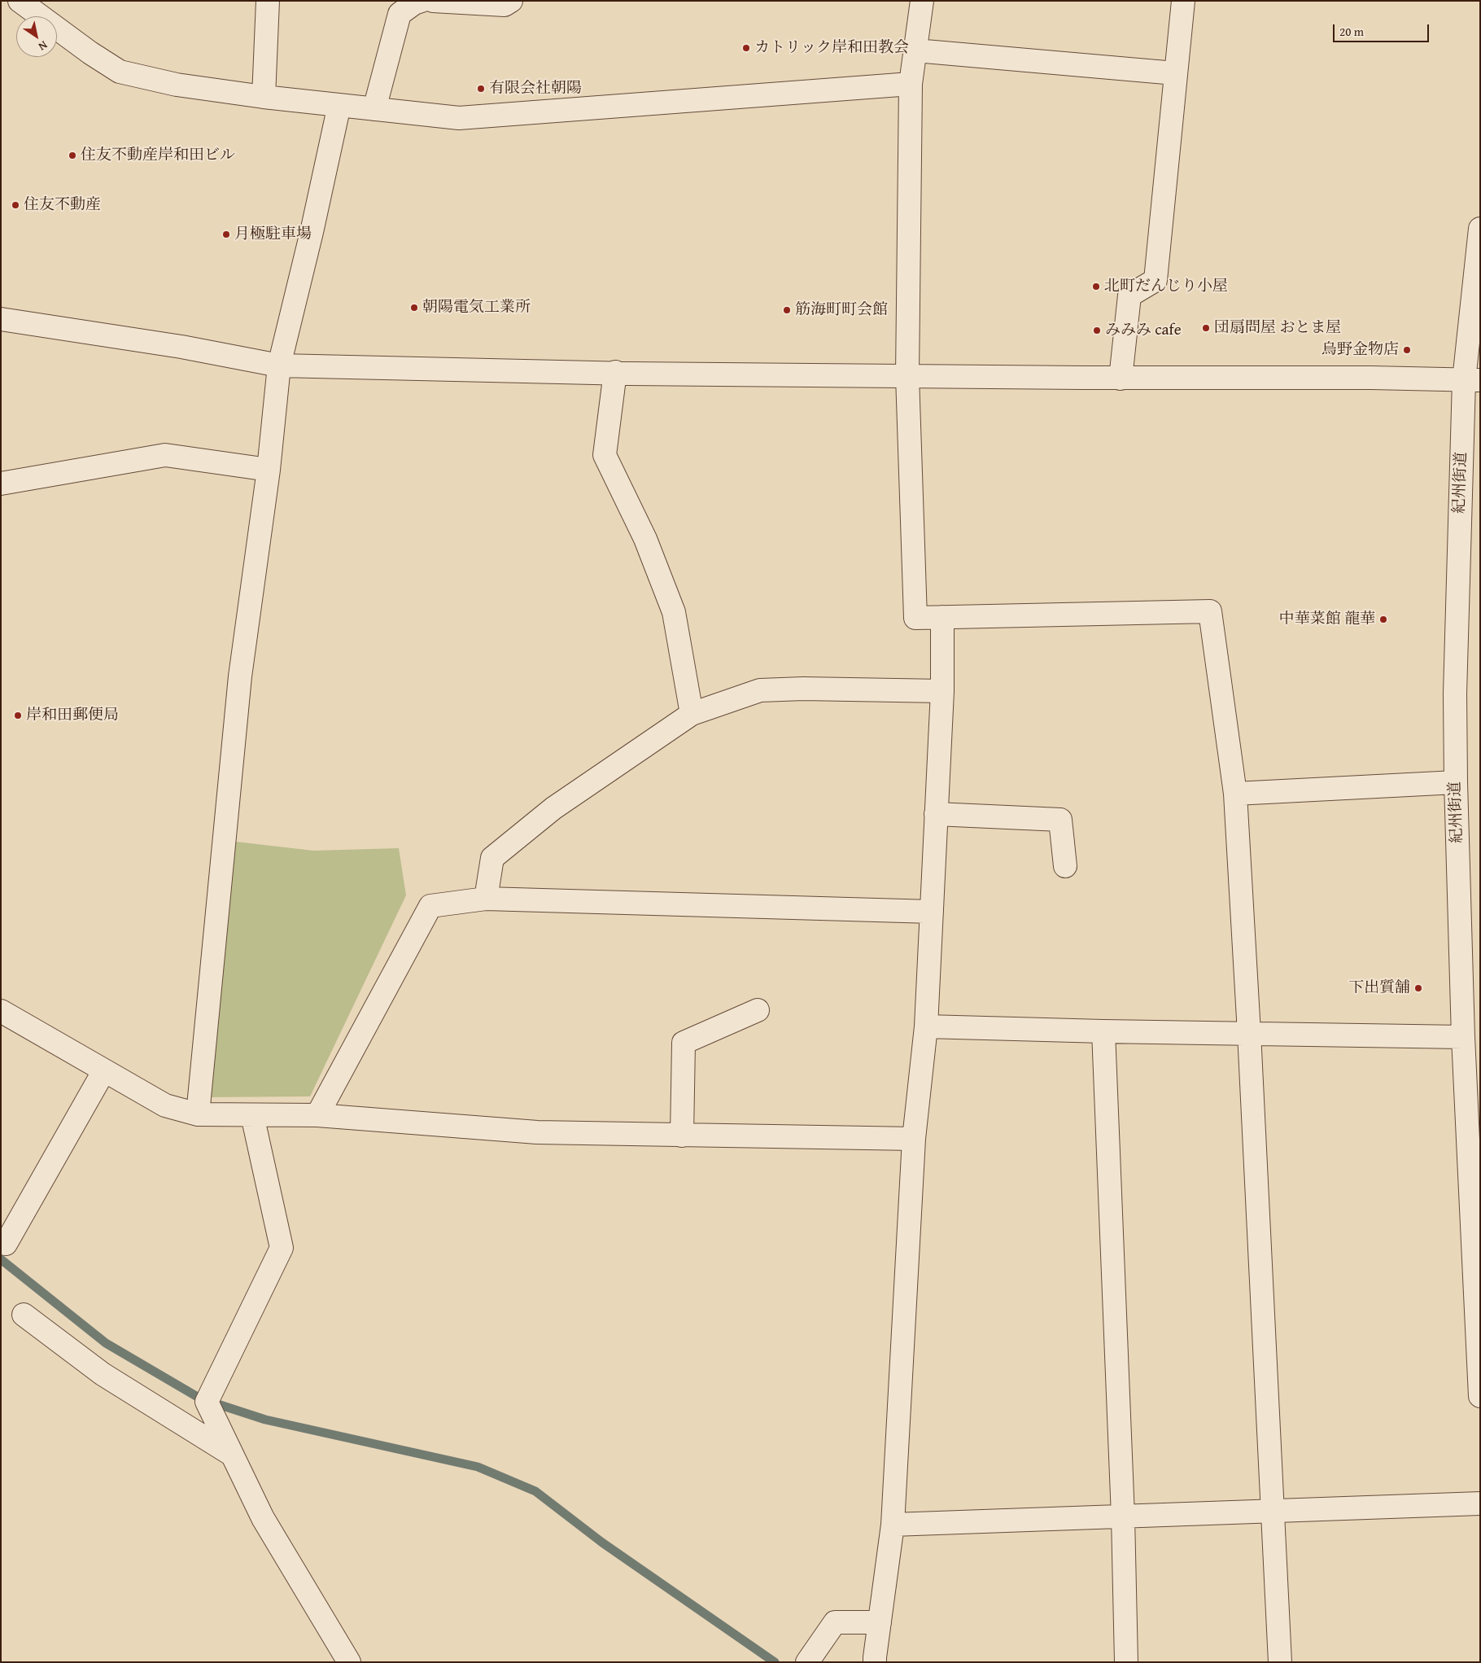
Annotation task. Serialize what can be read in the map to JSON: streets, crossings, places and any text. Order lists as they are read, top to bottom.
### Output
{
  "streets": {
    "street": ["紀州街道"]
  },
  "places": [
    "カトリック岸和田教会",
    "有限会社朝陽",
    "住友不動産岸和田ビル",
    "住友不動産",
    "月極駐車場",
    "北町だんじり小屋",
    "朝陽電気工業所",
    "筋海町町会館",
    "団扇問屋 おとま屋",
    "みみみ cafe",
    "烏野金物店",
    "中華菜館 龍華",
    "岸和田郵便局",
    "下出質舗"
  ],
  "scale_bar": "20 m",
  "north": "bottom right"
}
